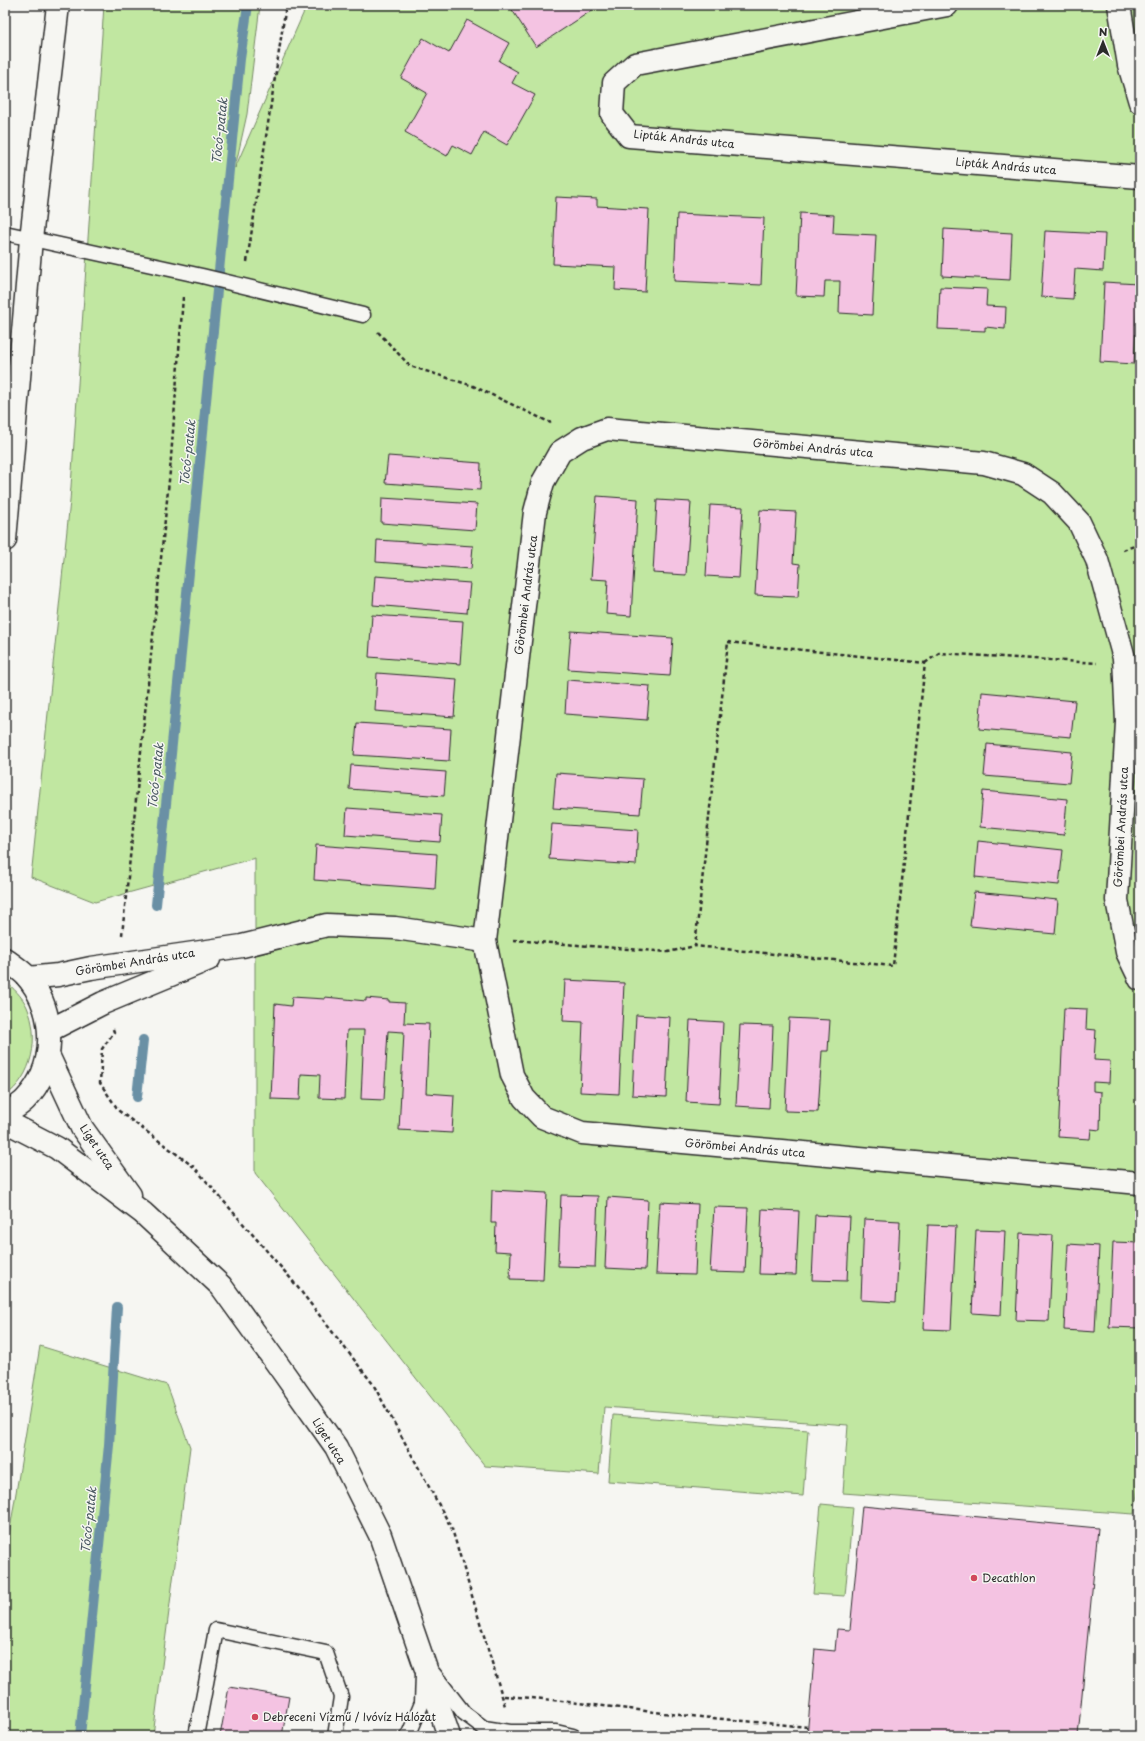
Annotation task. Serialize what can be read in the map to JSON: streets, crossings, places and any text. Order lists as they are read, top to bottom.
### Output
{
  "streets": {
    "street": ["Lipták András utca", "Görömbei András utca", "Liget utca"]
  },
  "water": ["Tócó-patak"],
  "places": ["Decathlon", "Debreceni Vízmű / Ivóvíz Hálózat"],
  "north": "top"
}
